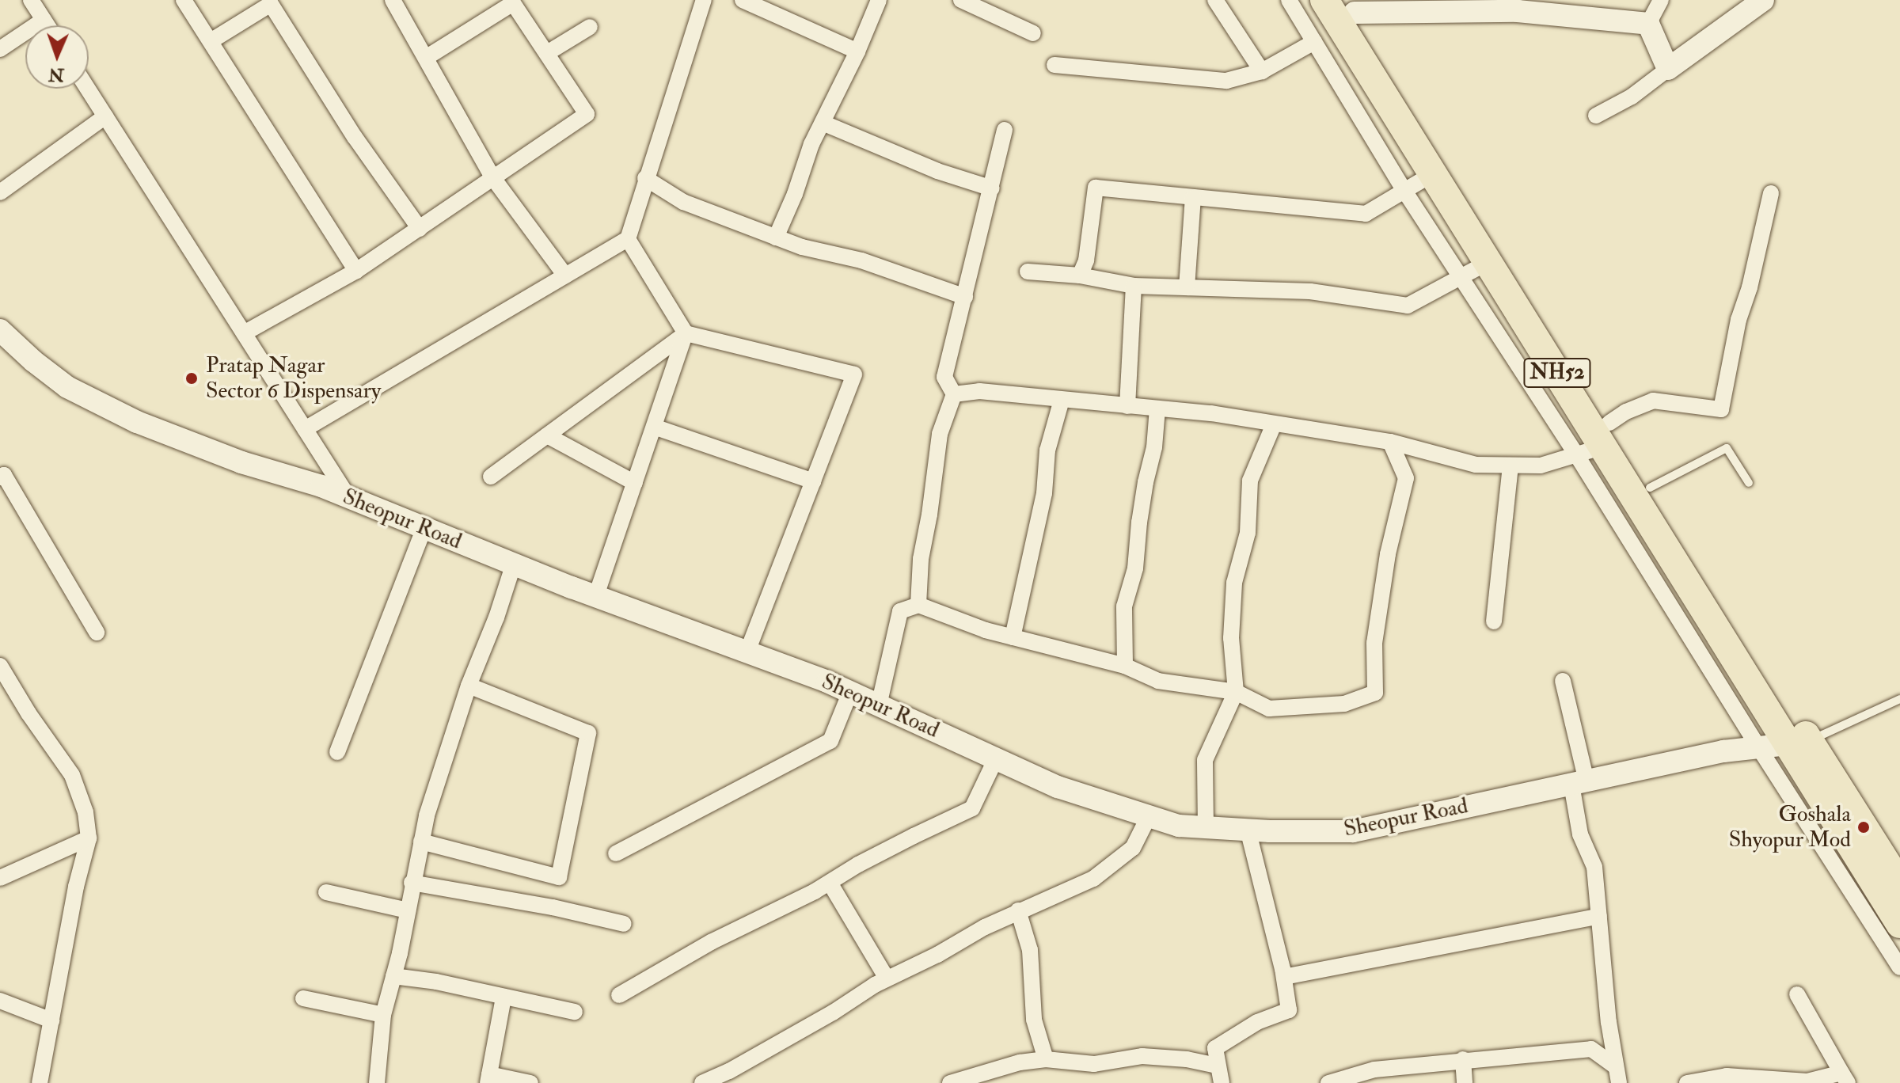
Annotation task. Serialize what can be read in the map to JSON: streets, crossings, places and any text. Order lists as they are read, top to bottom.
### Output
{
  "streets": {
    "highway": ["NH52"],
    "street": ["Sheopur Road"]
  },
  "crossings": [
    ["NH52", "Sheopur Road"]
  ],
  "places": ["Pratap Nagar Sector 6 Dispensary", "Goshala Shyopur Mod"],
  "north": "bottom"
}
